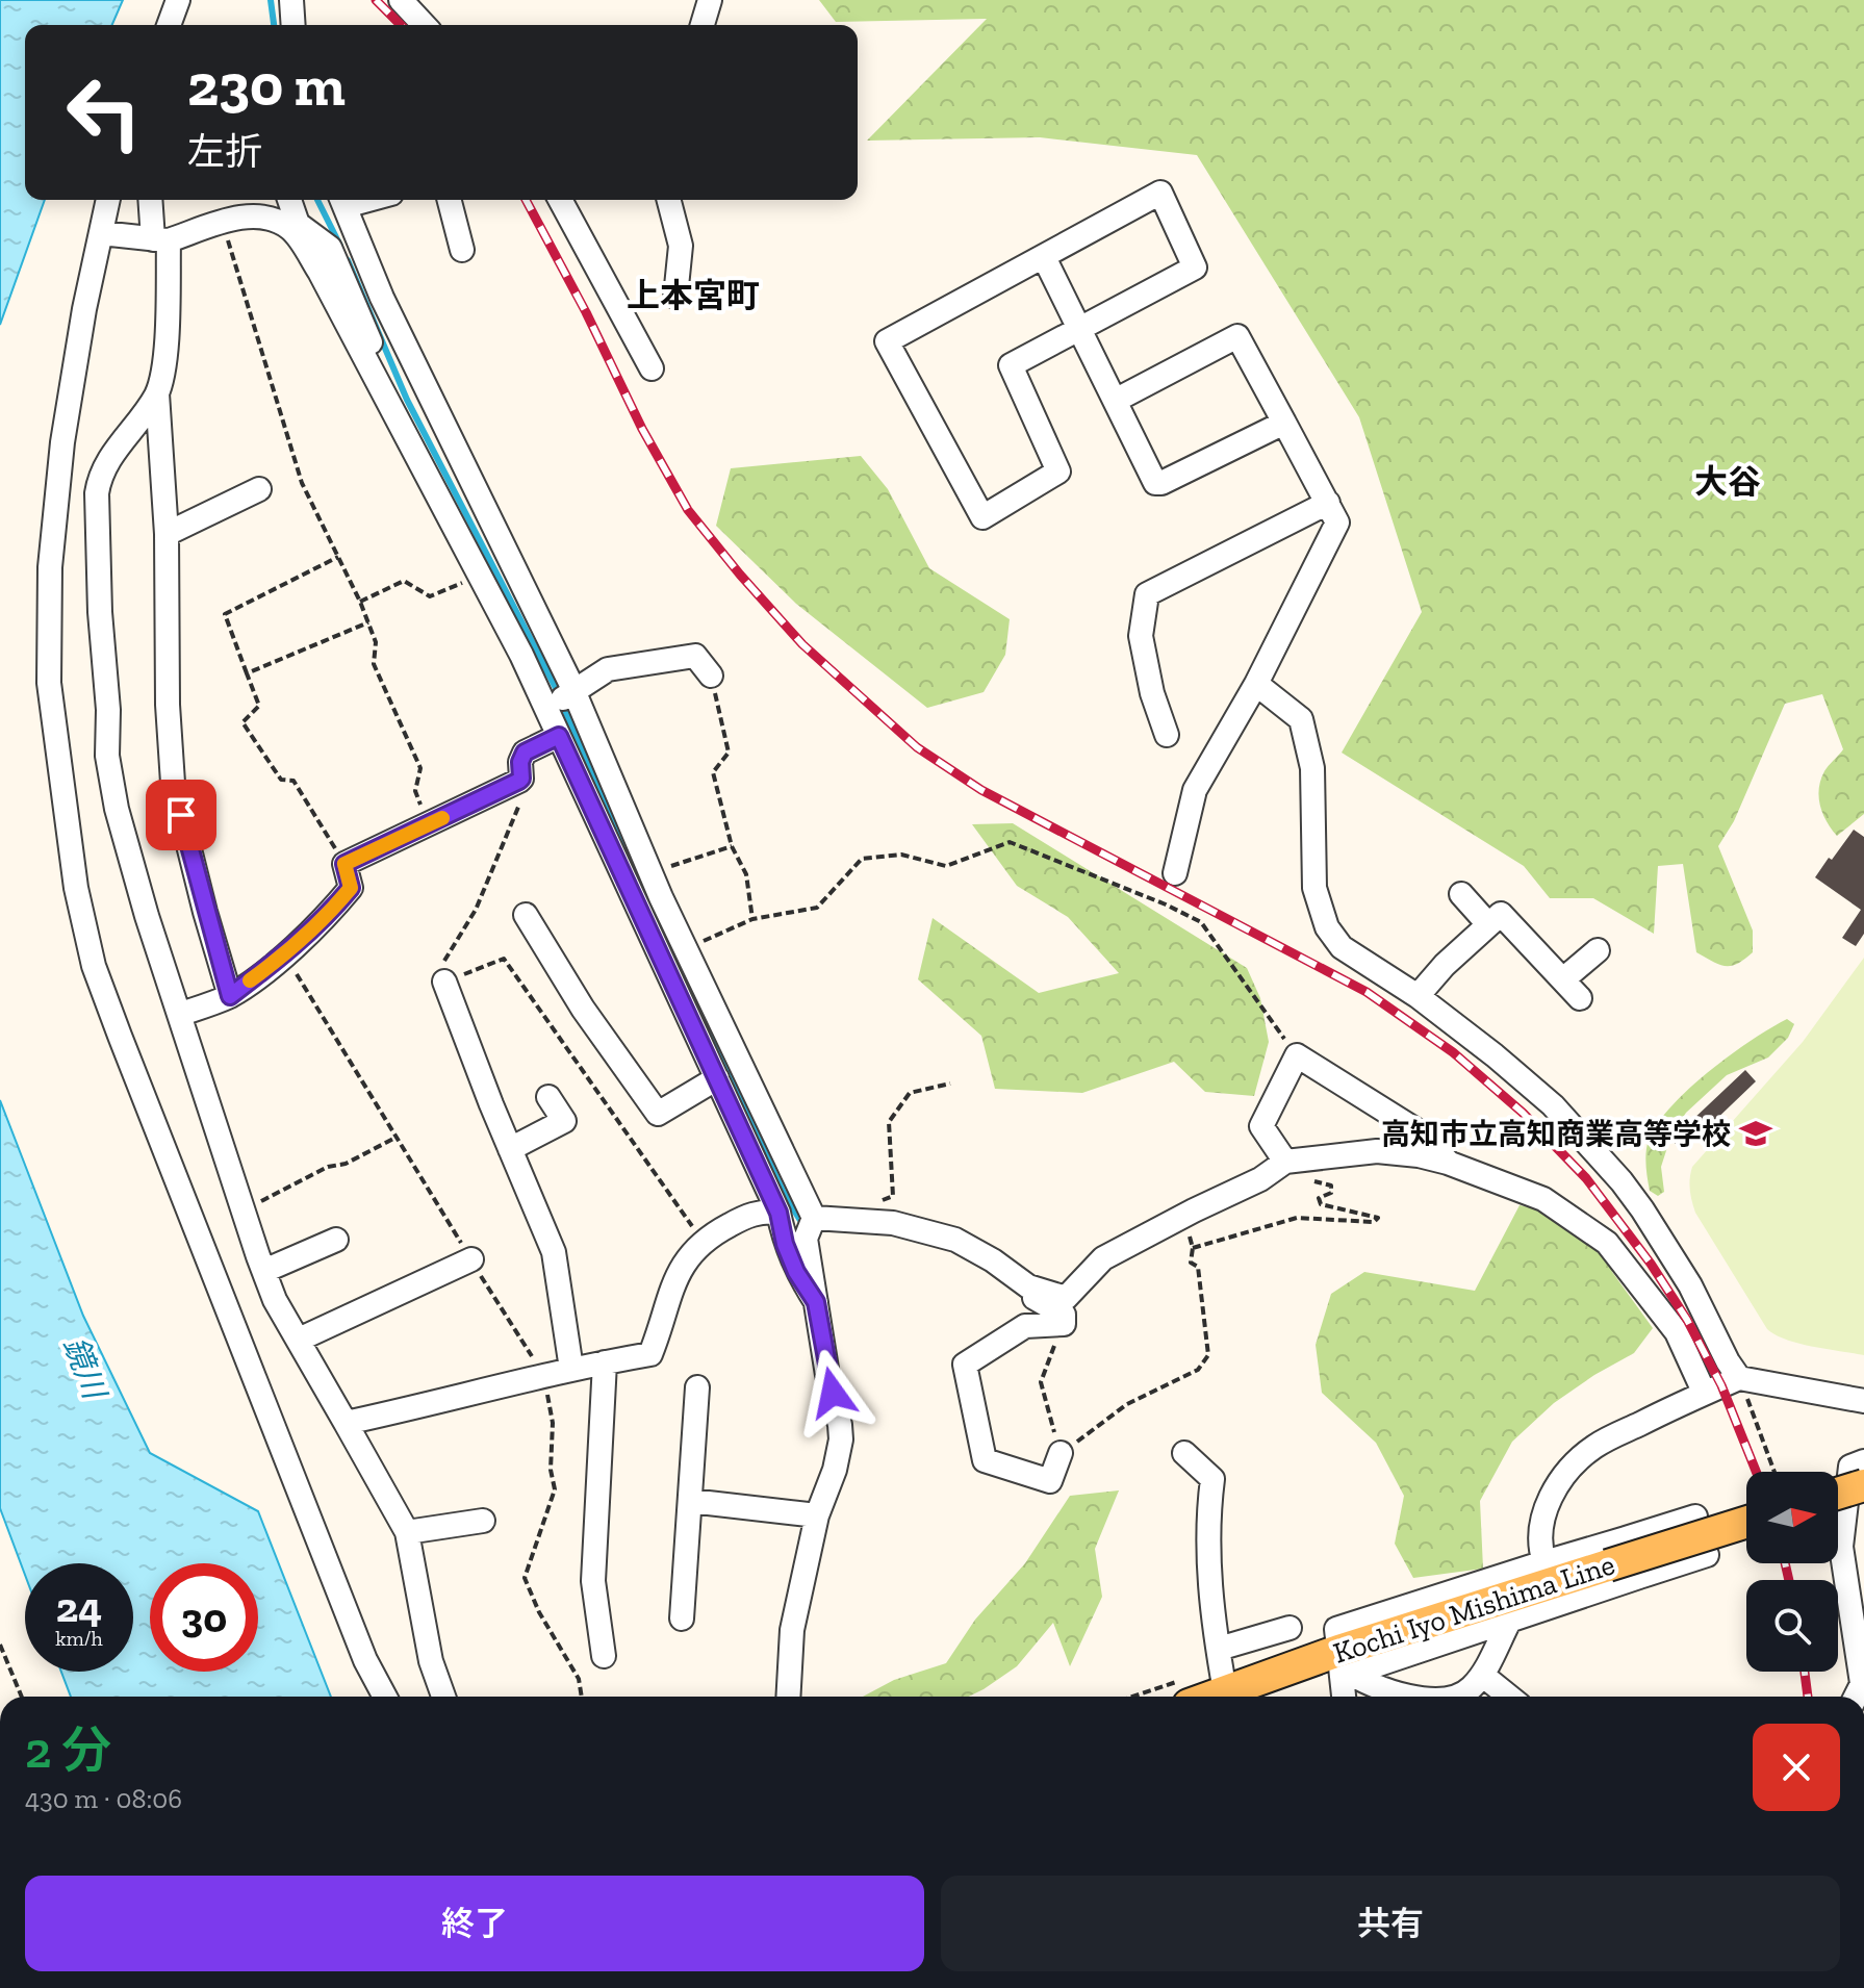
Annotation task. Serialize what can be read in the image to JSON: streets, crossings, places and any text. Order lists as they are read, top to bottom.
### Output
{
  "streets": {
    "main road": ["Kochi Iyo Mishima Line"]
  },
  "districts": ["上本宮町", "大谷"],
  "water": ["鏡川"],
  "places": {
    "school or university": ["高知市立高知商業高等学校"]
  },
  "north": "right",
  "page": {
    "turn": ["230 m", "左折"],
    "speed": "24 km/h",
    "limit": "30",
    "heading": ["2 分", "430 m · 08:06"],
    "buttons": ["終了", "共有"]
  }
}
